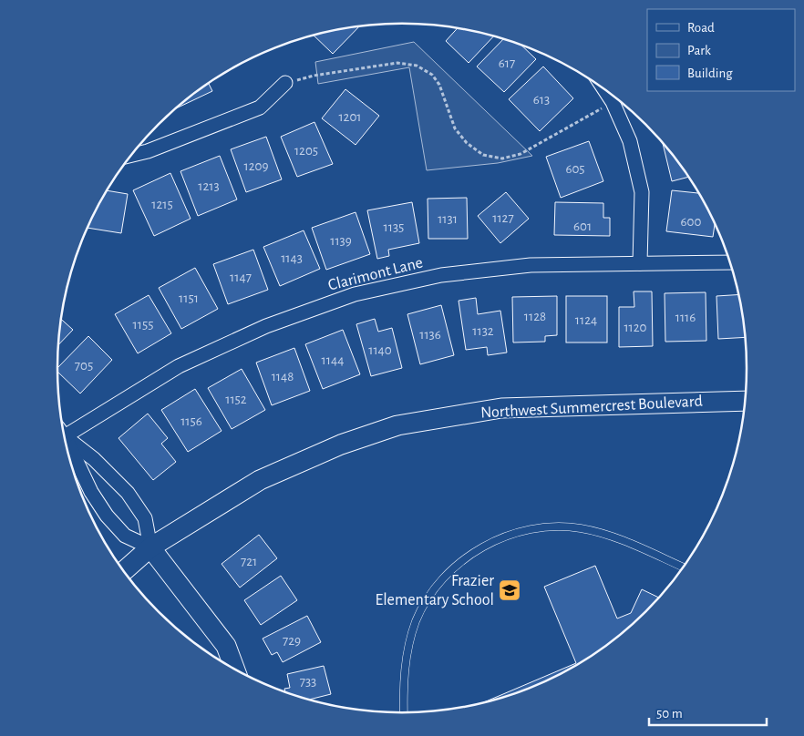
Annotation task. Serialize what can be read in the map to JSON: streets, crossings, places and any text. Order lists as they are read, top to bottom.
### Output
{
  "streets": {
    "street": ["Clarimont Lane", "Northwest Summercrest Boulevard"]
  },
  "places": {
    "school or university": ["Frazier Elementary School"]
  },
  "house_numbers": [
    "617",
    "613",
    "1201",
    "1205",
    "1209",
    "605",
    "1213",
    "1215",
    "1127",
    "1131",
    "600",
    "601",
    "1135",
    "1139",
    "1143",
    "1147",
    "1151",
    "1128",
    "1116",
    "1124",
    "1155",
    "1120",
    "1132",
    "1136",
    "1140",
    "1144",
    "705",
    "1148",
    "1152",
    "1156",
    "721",
    "729",
    "733"
  ],
  "legend": ["Road", "Park", "Building"],
  "scale_bar": "50 m"
}
